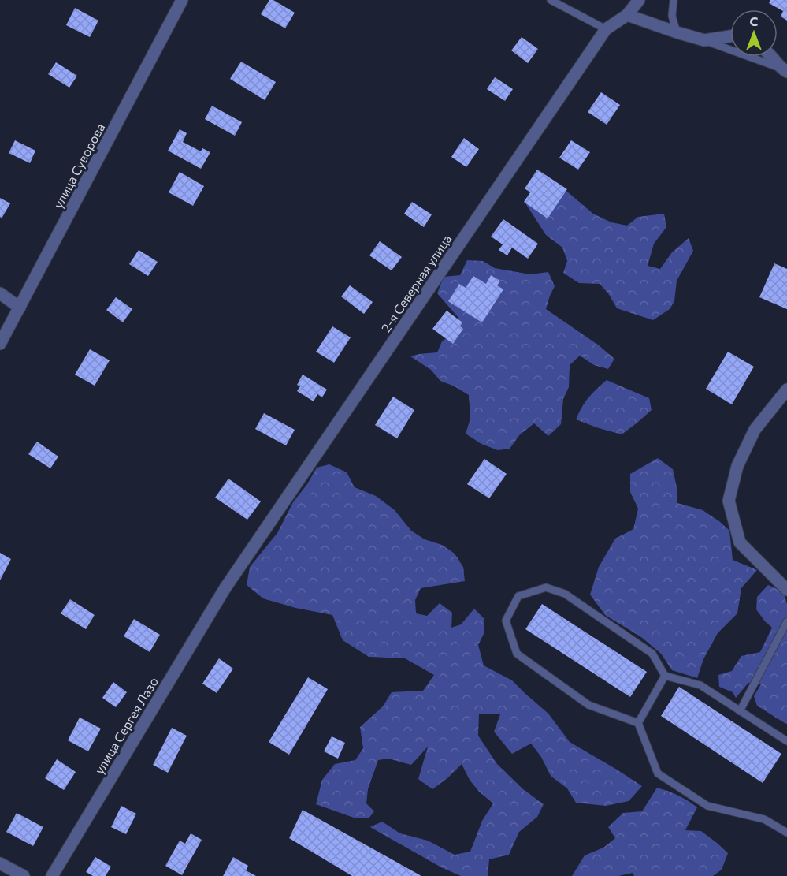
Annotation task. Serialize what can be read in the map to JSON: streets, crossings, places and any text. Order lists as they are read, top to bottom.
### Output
{
  "streets": {
    "street": ["улица Суворова", "2-я Северная улица", "улица Сергея Лазо"]
  },
  "crossings": [
    ["2-я Северная улица", "улица Сергея Лазо"]
  ],
  "north": "top"
}
